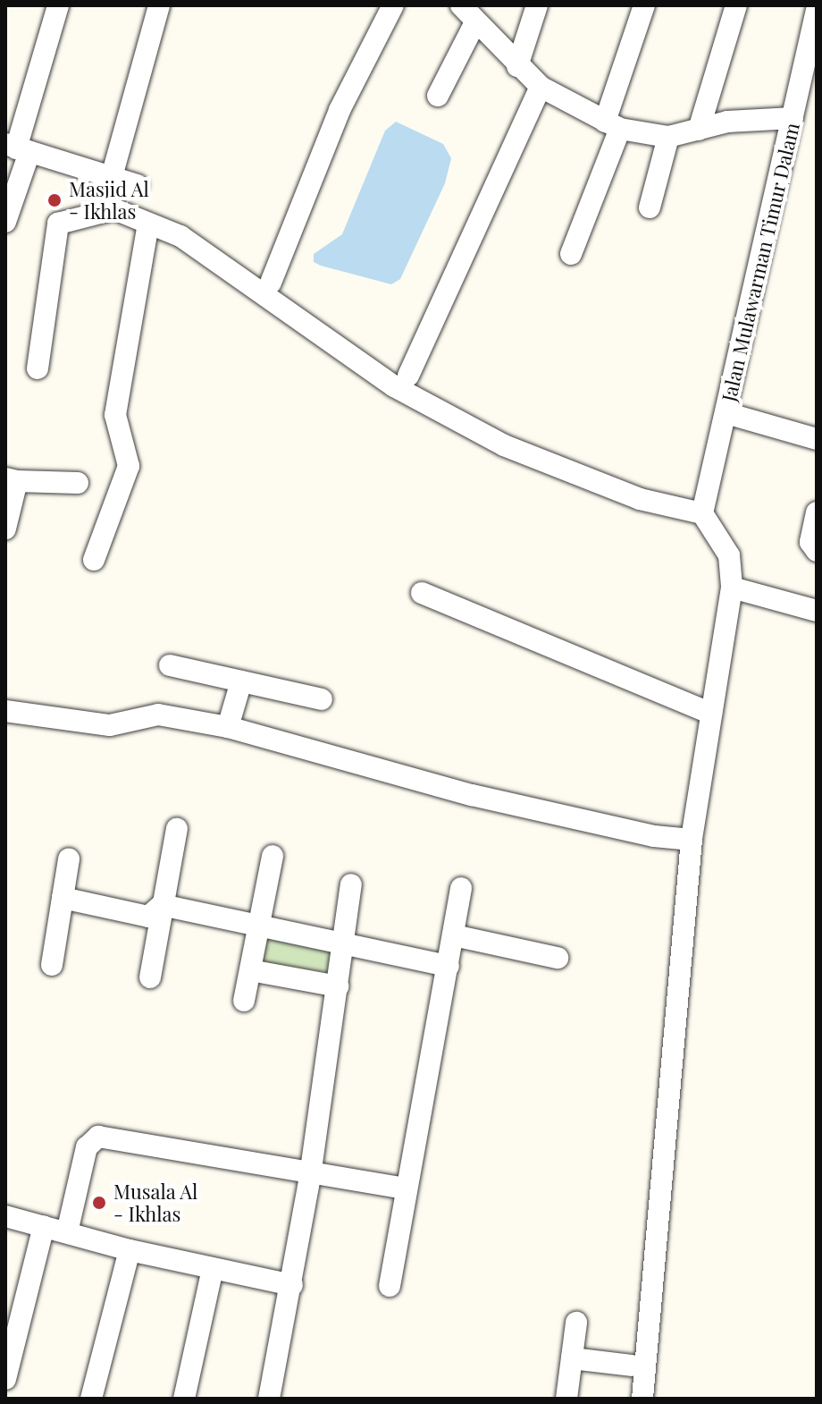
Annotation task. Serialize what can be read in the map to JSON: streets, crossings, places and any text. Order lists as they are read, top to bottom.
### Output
{
  "streets": {
    "street": ["Jalan Mulawarman Timur Dalam"]
  },
  "places": ["Masjid Al - Ikhlas", "Musala Al - Ikhlas"]
}
